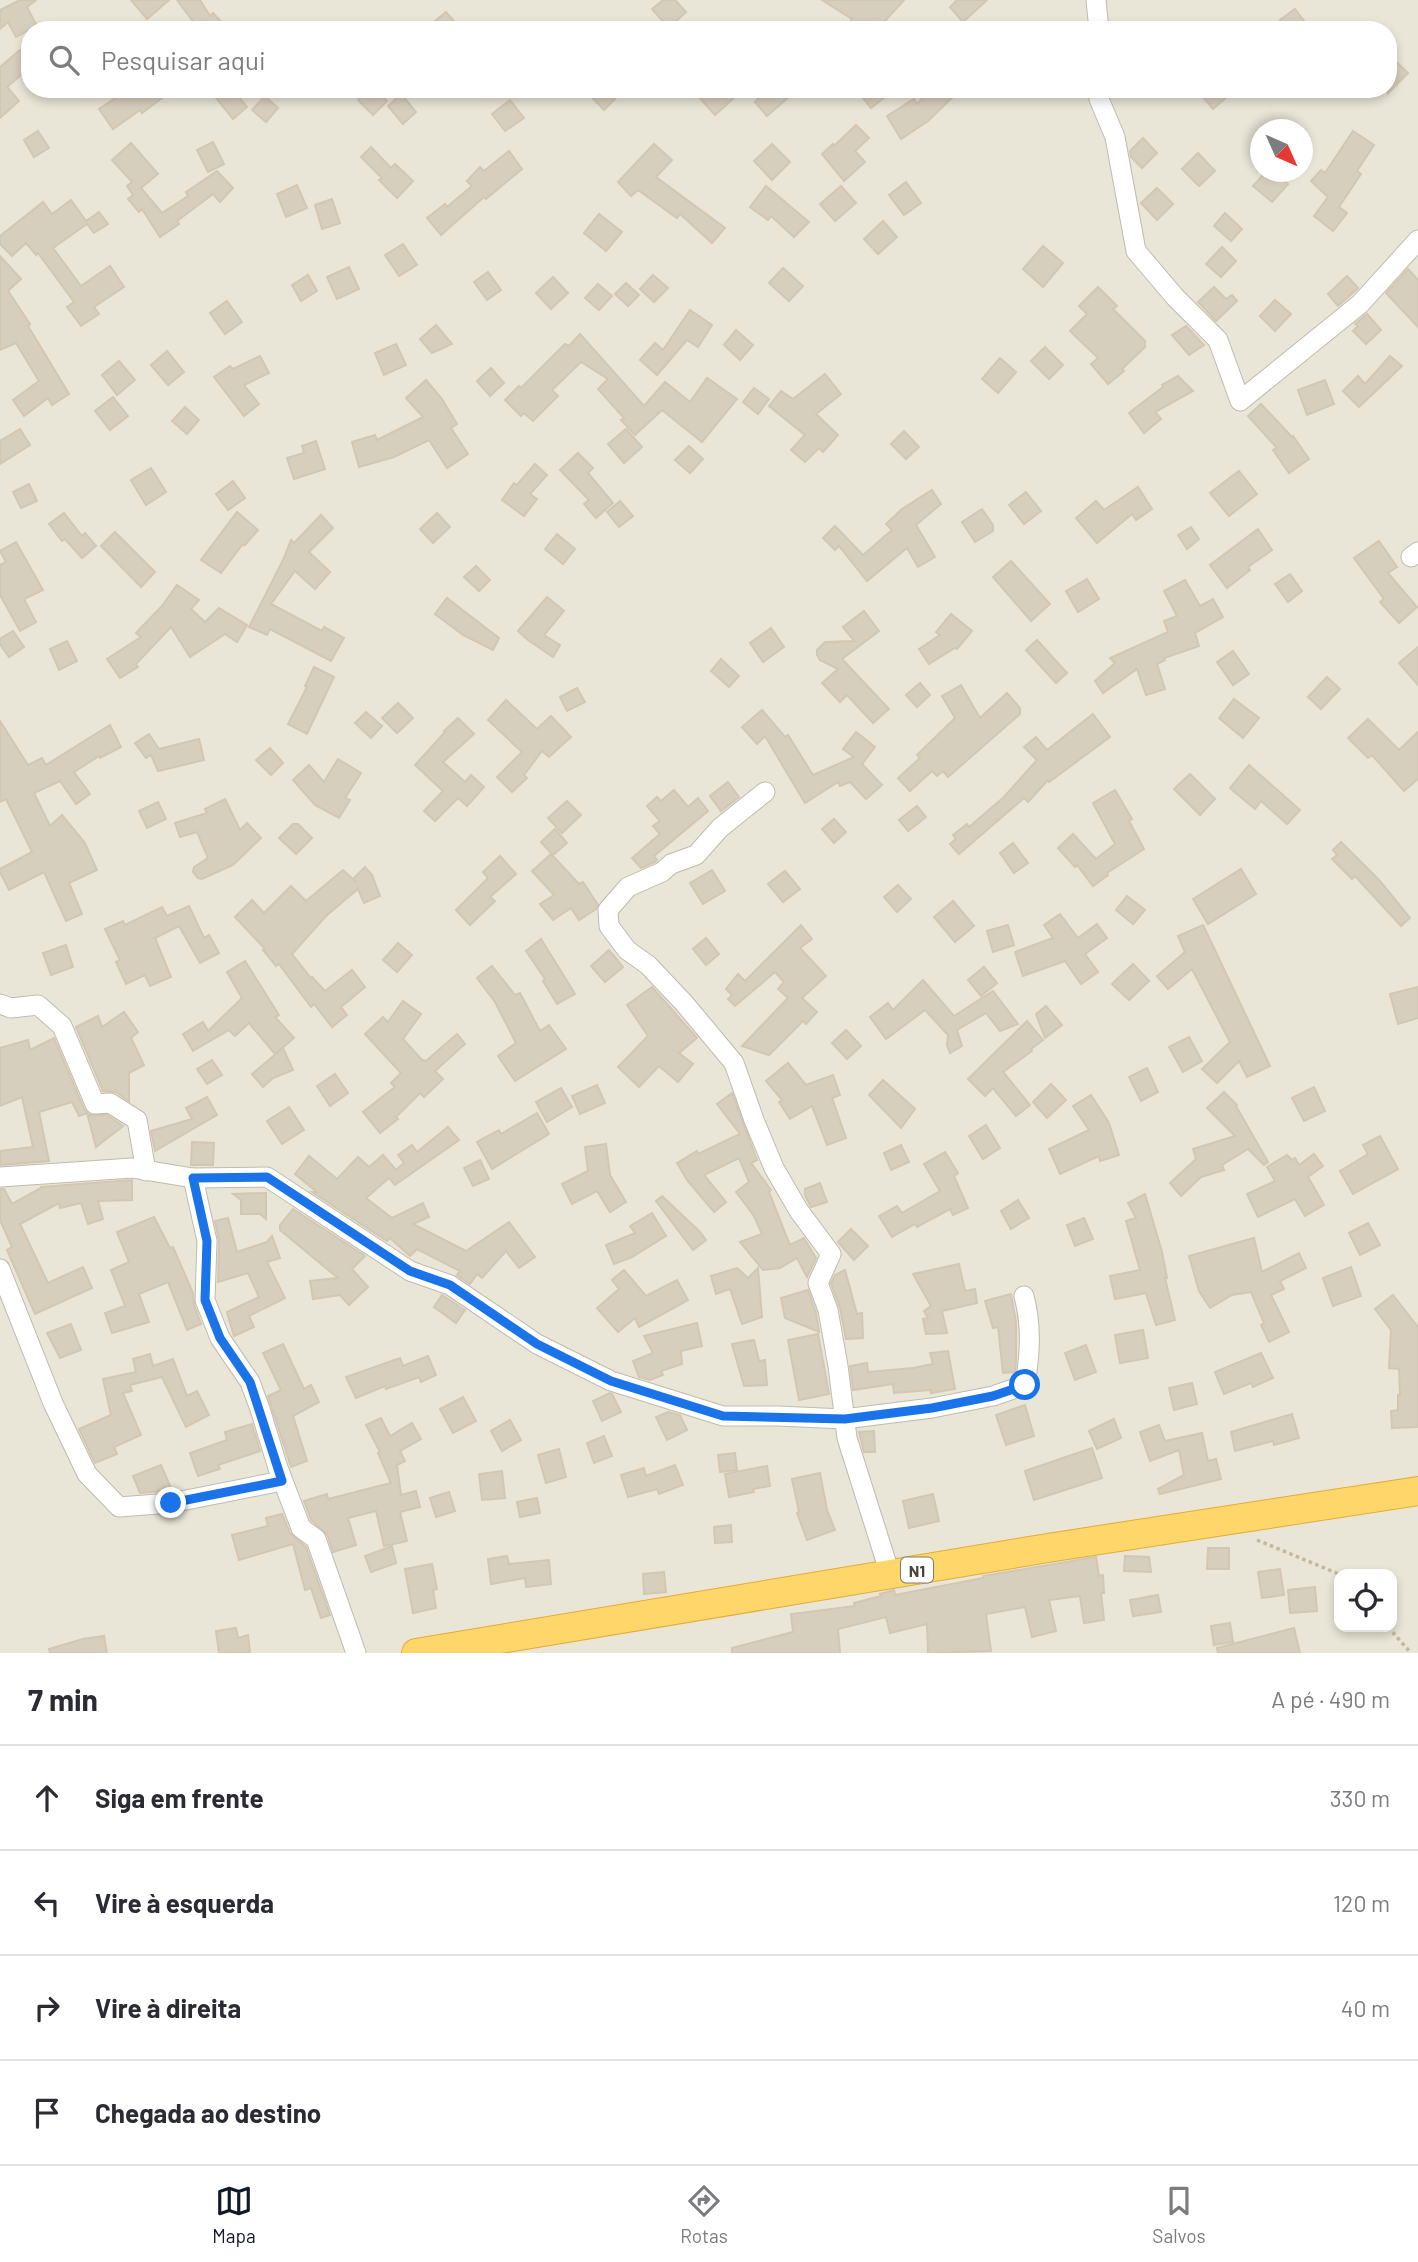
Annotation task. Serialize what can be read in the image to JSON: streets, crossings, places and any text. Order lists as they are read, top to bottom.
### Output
{
  "streets": {
    "highway": ["N1"]
  },
  "north": "bottom right",
  "page": {
    "search": "Pesquisar aqui",
    "heading": ["7 min", "A pé · 490 m"],
    "list": [
      ["Siga em frente", "330 m"],
      ["Vire à esquerda", "120 m"],
      ["Vire à direita", "40 m"],
      "Chegada ao destino"
    ],
    "nav": ["Mapa", "Rotas", "Salvos"]
  }
}
